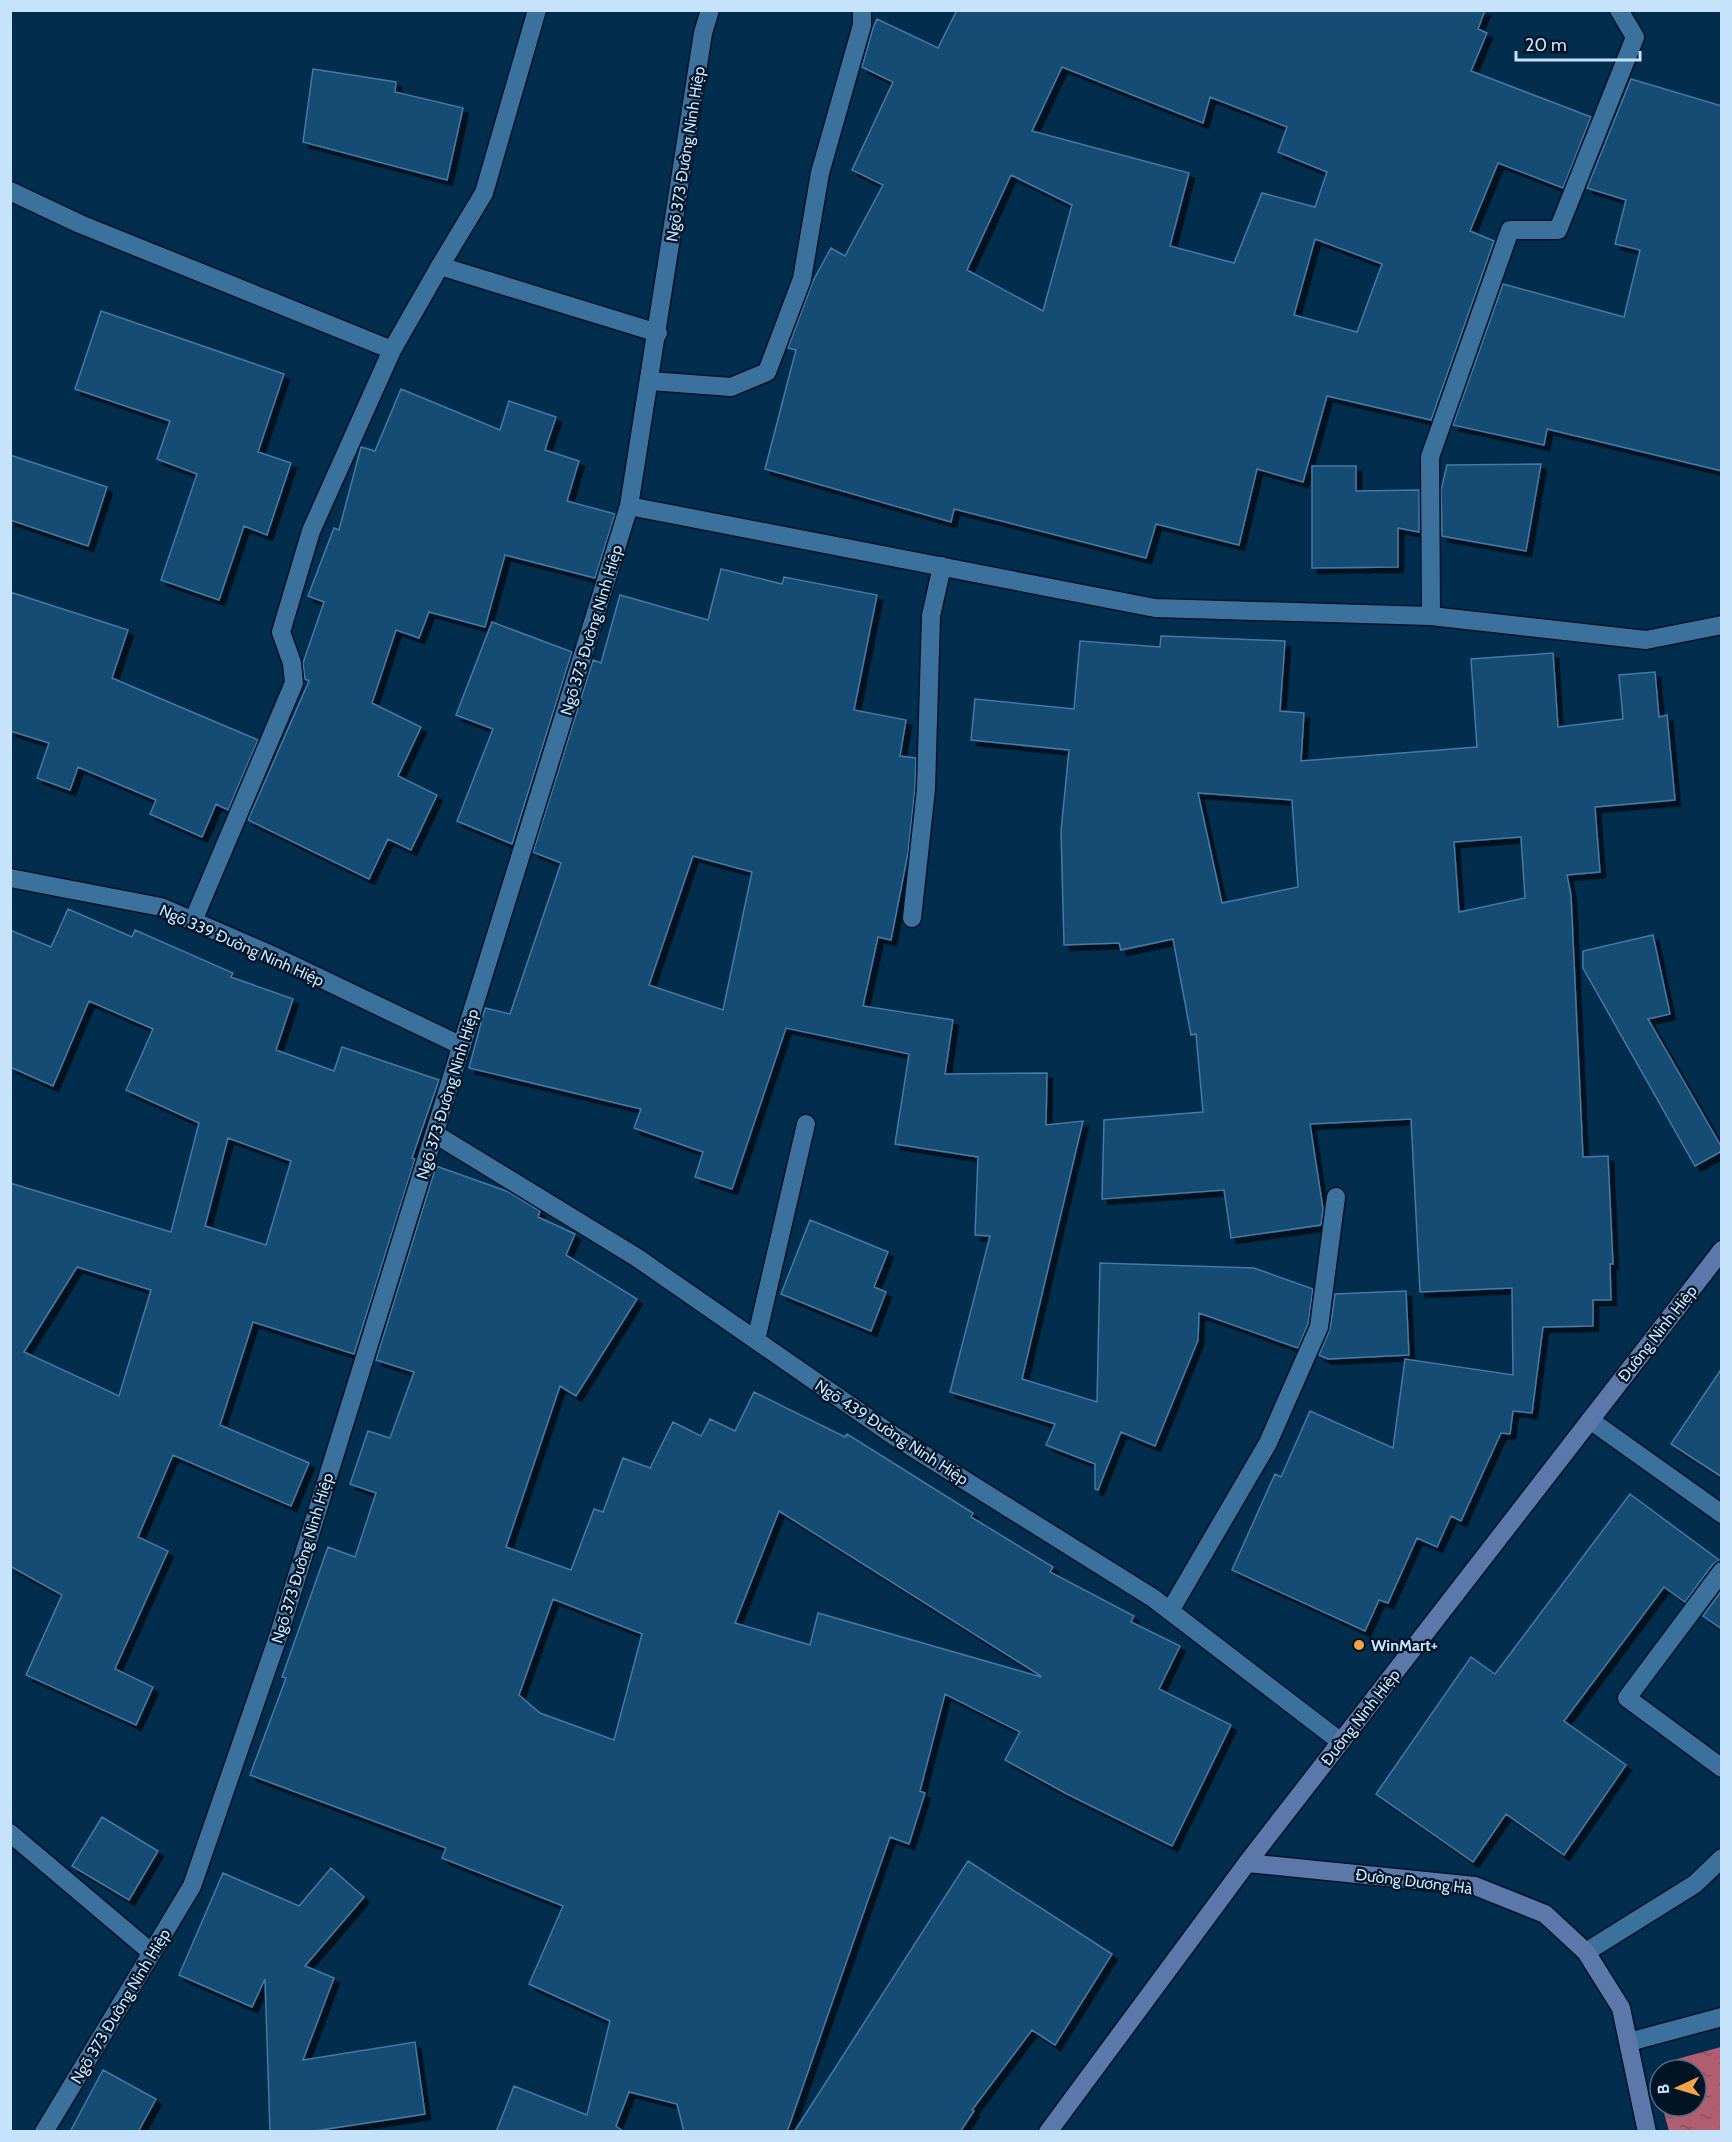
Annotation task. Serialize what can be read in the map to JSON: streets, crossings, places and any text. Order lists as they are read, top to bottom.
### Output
{
  "streets": {
    "main road": ["Đường Ninh Hiệp", "Đường Dương Hà"],
    "street": ["Ngõ 373 Đường Ninh Hiệp", "Ngõ 339 Đường Ninh Hiệp", "Ngõ 439 Đường Ninh Hiệp"]
  },
  "crossings": [
    ["Ngõ 373 Đường Ninh Hiệp", "Ngõ 339 Đường Ninh Hiệp"],
    ["Ngõ 373 Đường Ninh Hiệp", "Ngõ 439 Đường Ninh Hiệp"],
    ["Đường Ninh Hiệp", "Ngõ 439 Đường Ninh Hiệp"],
    ["Đường Ninh Hiệp", "Đường Dương Hà"]
  ],
  "places": ["WinMart+"],
  "scale_bar": "20 m",
  "north": "left"
}
